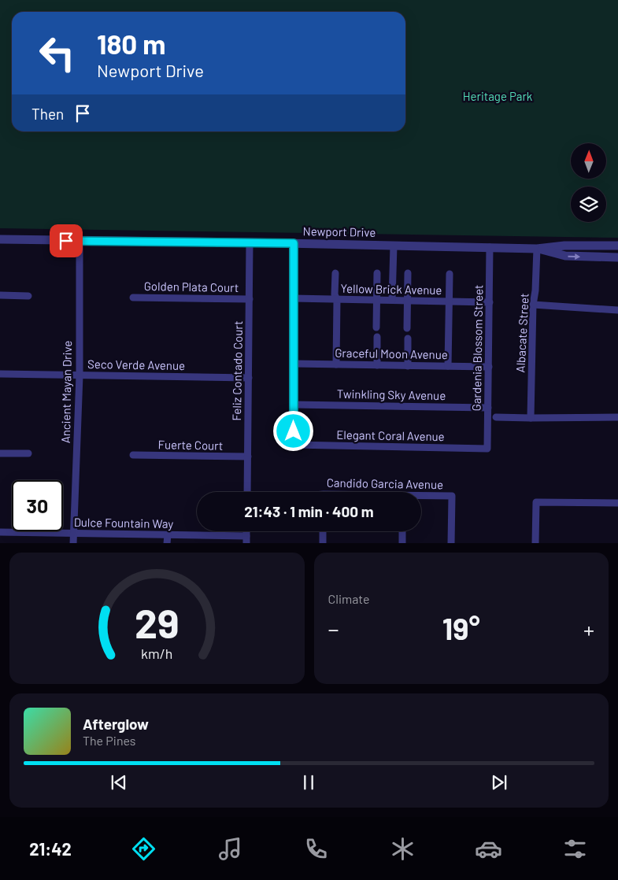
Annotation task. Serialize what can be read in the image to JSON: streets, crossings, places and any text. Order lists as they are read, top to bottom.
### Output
{
  "streets": {
    "street": [
      "Newport Drive",
      "Golden Plata Court",
      "Yellow Brick Avenue",
      "Albacate Street",
      "Gardenia Blossom Street",
      "Graceful Moon Avenue",
      "Seco Verde Avenue",
      "Feliz Contado Court",
      "Ancient Mayan Drive",
      "Twinkling Sky Avenue",
      "Elegant Coral Avenue",
      "Fuerte Court",
      "Candido Garcia Avenue",
      "Dulce Fountain Way"
    ]
  },
  "crossings": [
    ["Newport Drive", "Albacate Street"],
    ["Newport Drive", "Gardenia Blossom Street"],
    ["Newport Drive", "Feliz Contado Court"],
    ["Newport Drive", "Ancient Mayan Drive"],
    ["Golden Plata Court", "Feliz Contado Court"],
    ["Yellow Brick Avenue", "Gardenia Blossom Street"],
    ["Gardenia Blossom Street", "Graceful Moon Avenue"],
    ["Gardenia Blossom Street", "Twinkling Sky Avenue"],
    ["Gardenia Blossom Street", "Elegant Coral Avenue"],
    ["Seco Verde Avenue", "Feliz Contado Court"],
    ["Seco Verde Avenue", "Ancient Mayan Drive"],
    ["Feliz Contado Court", "Fuerte Court"],
    ["Ancient Mayan Drive", "Dulce Fountain Way"],
    ["Twinkling Sky Avenue", "Elegant Coral Avenue"]
  ],
  "parks": ["Heritage Park"],
  "north": "top",
  "page": {
    "turn": ["180 m", "Newport Drive"],
    "then": "Then",
    "limit": "30",
    "trip": "21:43 · 1 min · 400 m",
    "tile": "Climate",
    "heat": ["−", "19°", "+"],
    "song": ["Afterglow", "The Pines"],
    "tabs": "21:42",
    "gauge": ["29", "km/h"]
  }
}
